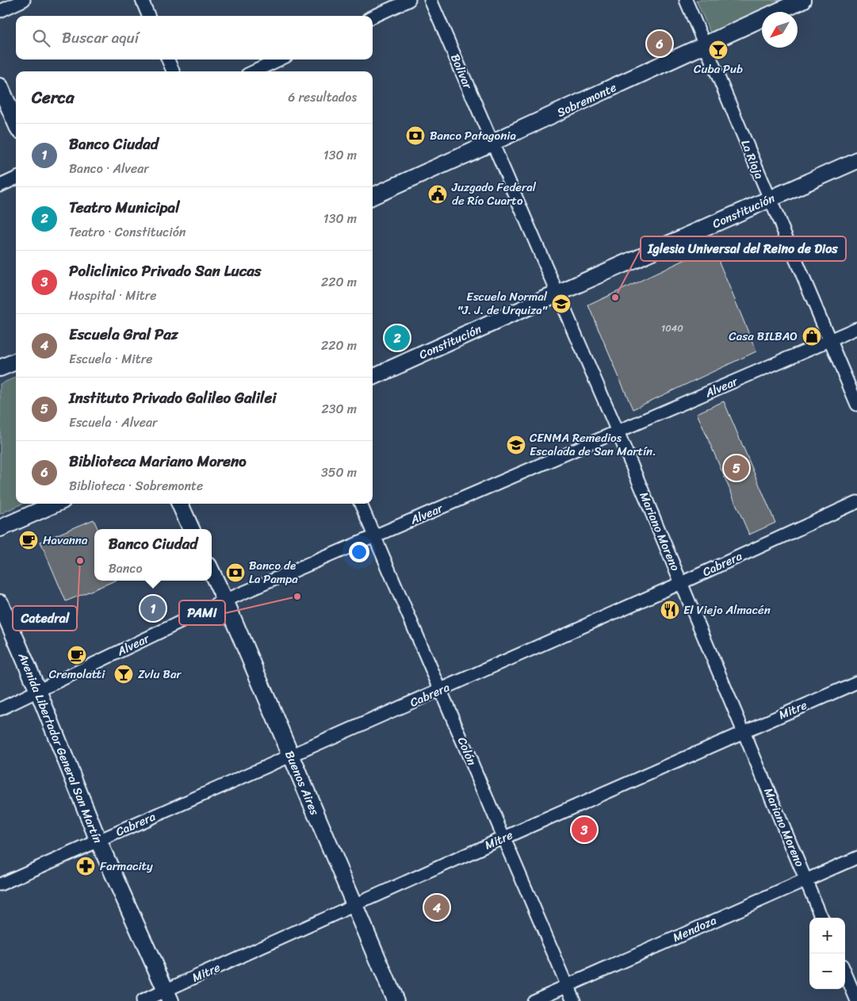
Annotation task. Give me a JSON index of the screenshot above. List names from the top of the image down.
{
  "streets": {
    "main road": [
      "Sobremonte",
      "Constitución",
      "Avenida Libertador General San Martín",
      "Buenos Aires"
    ],
    "street": [
      "Bolivar",
      "La Rioja",
      "Alvear",
      "Mariano Moreno",
      "Cabrera",
      "Mitre",
      "Colón",
      "Mendoza"
    ]
  },
  "crossings": [
    ["Bolivar", "Sobremonte"],
    ["Bolivar", "Mariano Moreno"],
    ["Sobremonte", "La Rioja"],
    ["Sobremonte", "Mariano Moreno"],
    ["La Rioja", "Constitución"],
    ["La Rioja", "Alvear"],
    ["Constitución", "Mariano Moreno"],
    ["Alvear", "Mariano Moreno"],
    ["Alvear", "Avenida Libertador General San Martín"],
    ["Alvear", "Colón"],
    ["Alvear", "Buenos Aires"],
    ["Mariano Moreno", "Cabrera"],
    ["Mariano Moreno", "Mitre"],
    ["Mariano Moreno", "Mendoza"],
    ["Cabrera", "Avenida Libertador General San Martín"],
    ["Cabrera", "Colón"],
    ["Cabrera", "Buenos Aires"],
    ["Mitre", "Avenida Libertador General San Martín"],
    ["Mitre", "Colón"],
    ["Mitre", "Buenos Aires"],
    ["Colón", "Mendoza"]
  ],
  "places": {
    "bar": ["Cuba Pub", "Zvlu Bar"],
    "bank": ["Banco Patagonia", "Banco de La Pampa"],
    "public building": ["Juzgado Federal de Río Cuarto"],
    "other": ["Iglesia Universal del Reino de Dios", "Catedral", "PAMI"],
    "school or university": ["Escuela Normal \"J. J. de Urquiza\"", "CENMA Remedios Escalada de San Martín."],
    "shop": ["Casa BILBAO"],
    "cafe": ["Havanna", "Cremolatti"],
    "restaurant": ["El Viejo Almacén"],
    "pharmacy": ["Farmacity"]
  },
  "house_numbers": ["1040"],
  "north": "bottom left",
  "page": {
    "search": "Buscar aquí",
    "pins": [
      "6",
      "2",
      "5",
      "1",
      "3",
      "4"
    ],
    "heading": ["Cerca", "6 resultados"],
    "list": [
      {
        "mark": "1",
        "name": "Banco Ciudad",
        "note": "Banco · Alvear",
        "value": "130 m"
      },
      {
        "mark": "2",
        "name": "Teatro Municipal",
        "note": "Teatro · Constitución",
        "value": "130 m"
      },
      {
        "mark": "3",
        "name": "Policlinico Privado San Lucas",
        "note": "Hospital · Mitre",
        "value": "220 m"
      },
      {
        "mark": "4",
        "name": "Escuela Gral Paz",
        "note": "Escuela · Mitre",
        "value": "220 m"
      },
      {
        "mark": "5",
        "name": "Instituto Privado Galileo Galilei",
        "note": "Escuela · Alvear",
        "value": "230 m"
      },
      {
        "mark": "6",
        "name": "Biblioteca Mariano Moreno",
        "note": "Biblioteca · Sobremonte",
        "value": "350 m"
      }
    ],
    "popup": ["Banco Ciudad", "Banco"],
    "map_buttons": ["+", "−"]
  }
}
